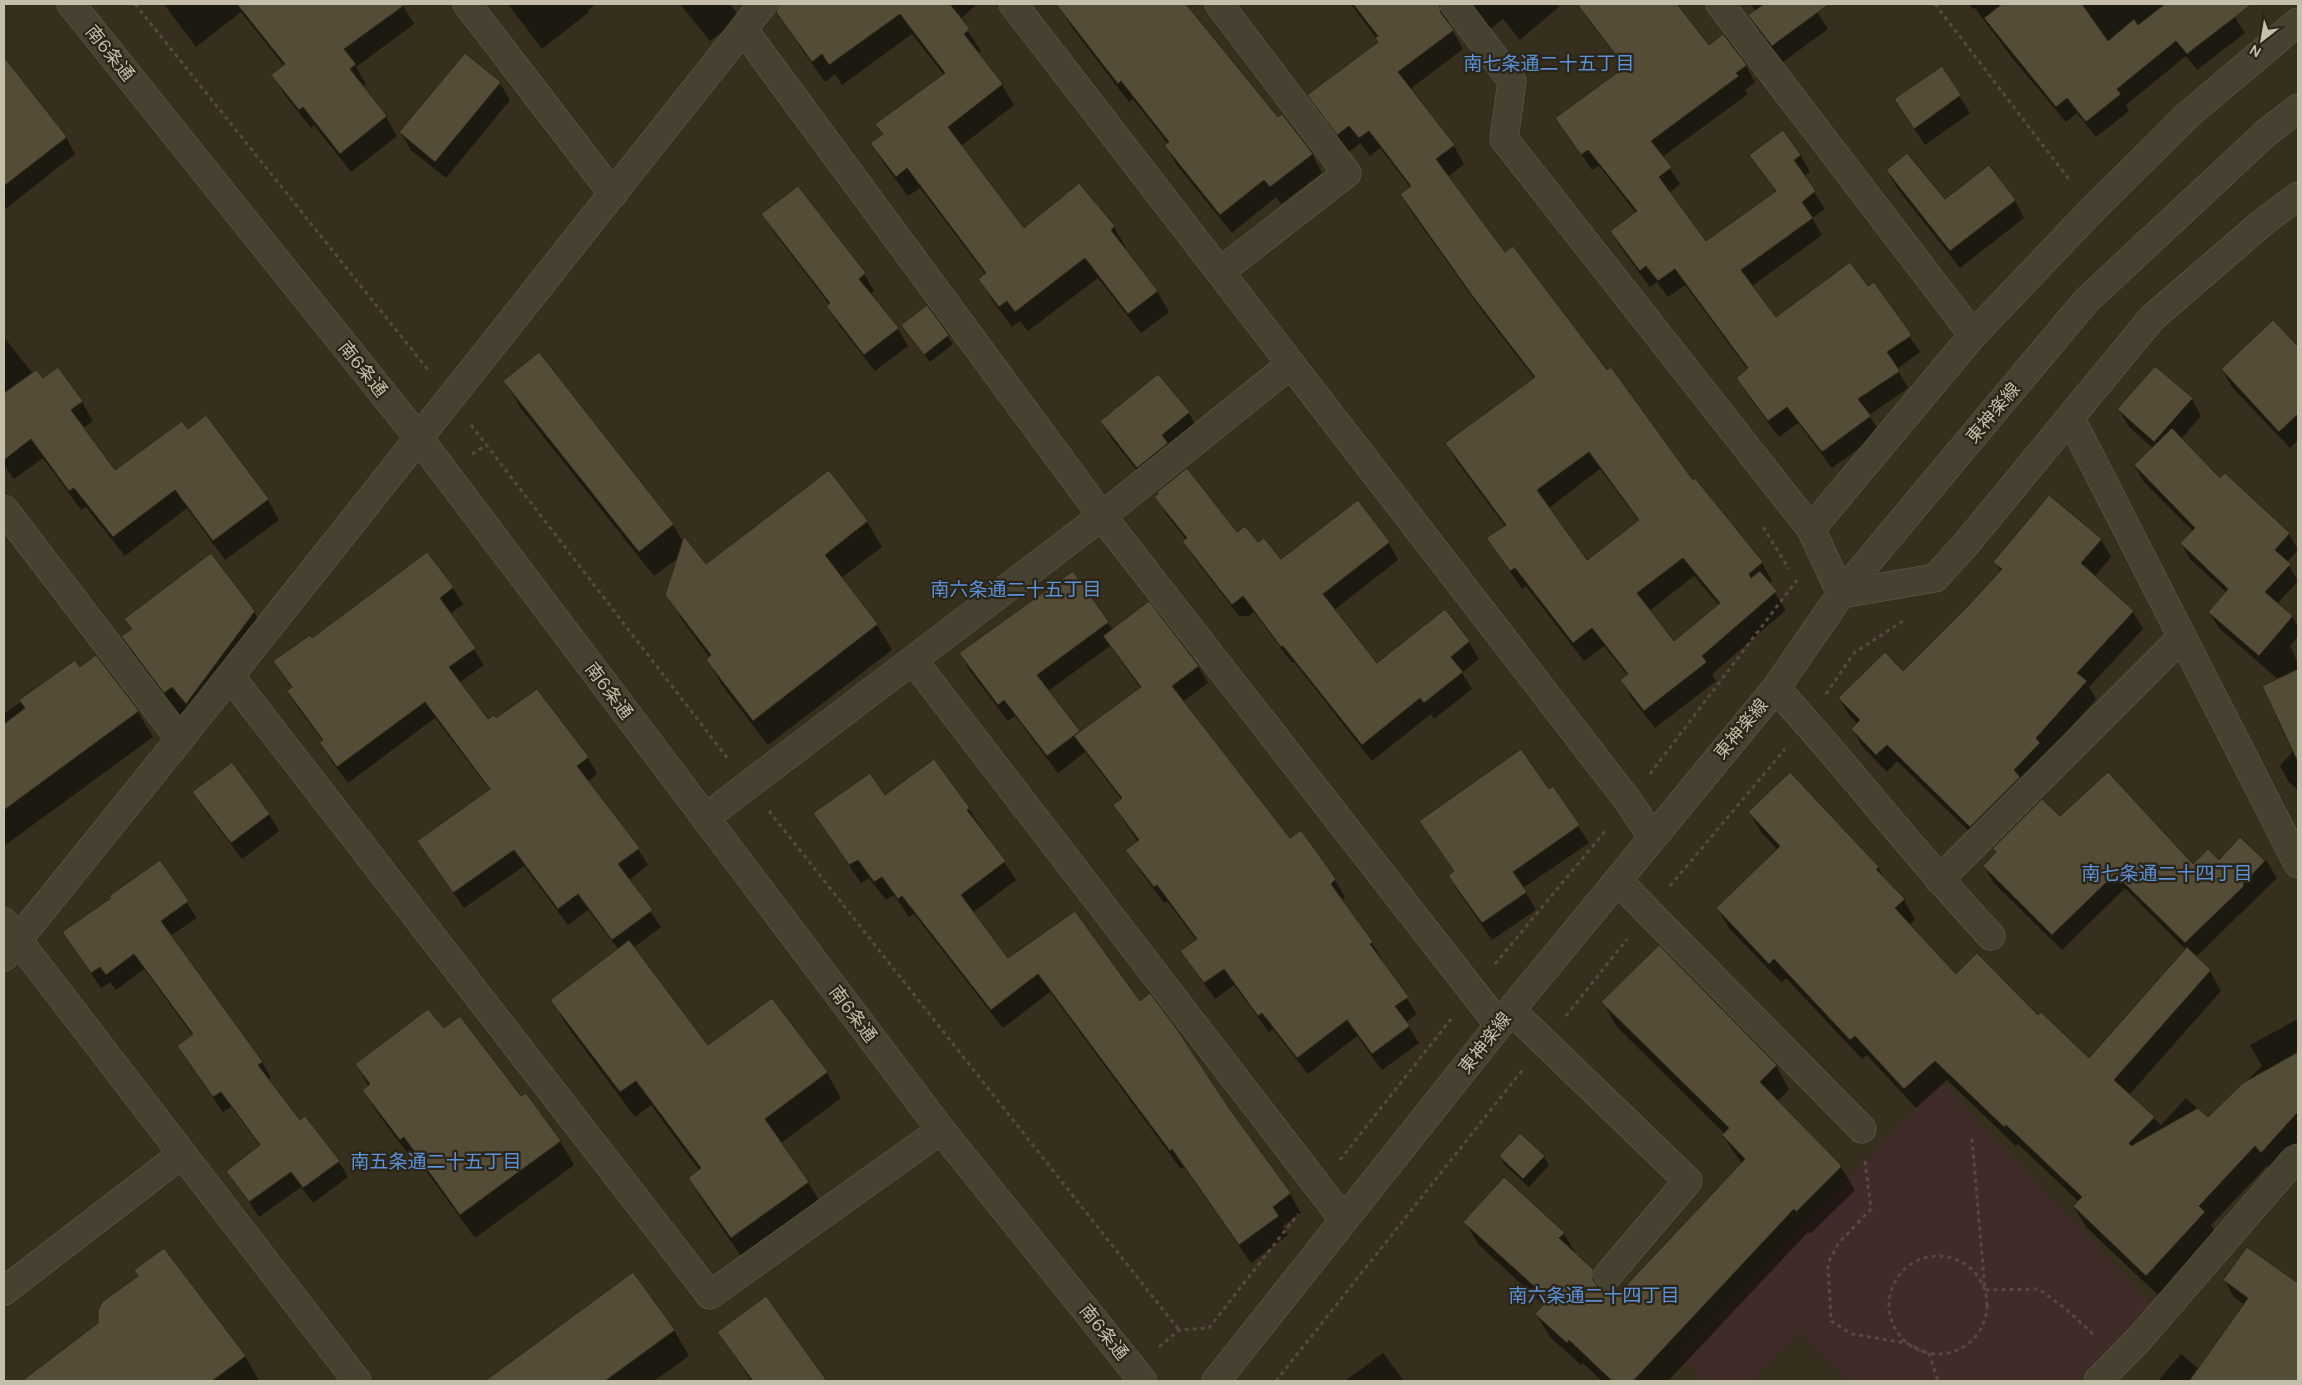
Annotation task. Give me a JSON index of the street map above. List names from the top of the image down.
{
  "streets": {
    "street": ["南6条通", "東神楽線"]
  },
  "districts": [
    "南七条通二十五丁目",
    "南六条通二十五丁目",
    "南七条通二十四丁目",
    "南五条通二十五丁目",
    "南六条通二十四丁目"
  ],
  "north": "bottom left"
}
